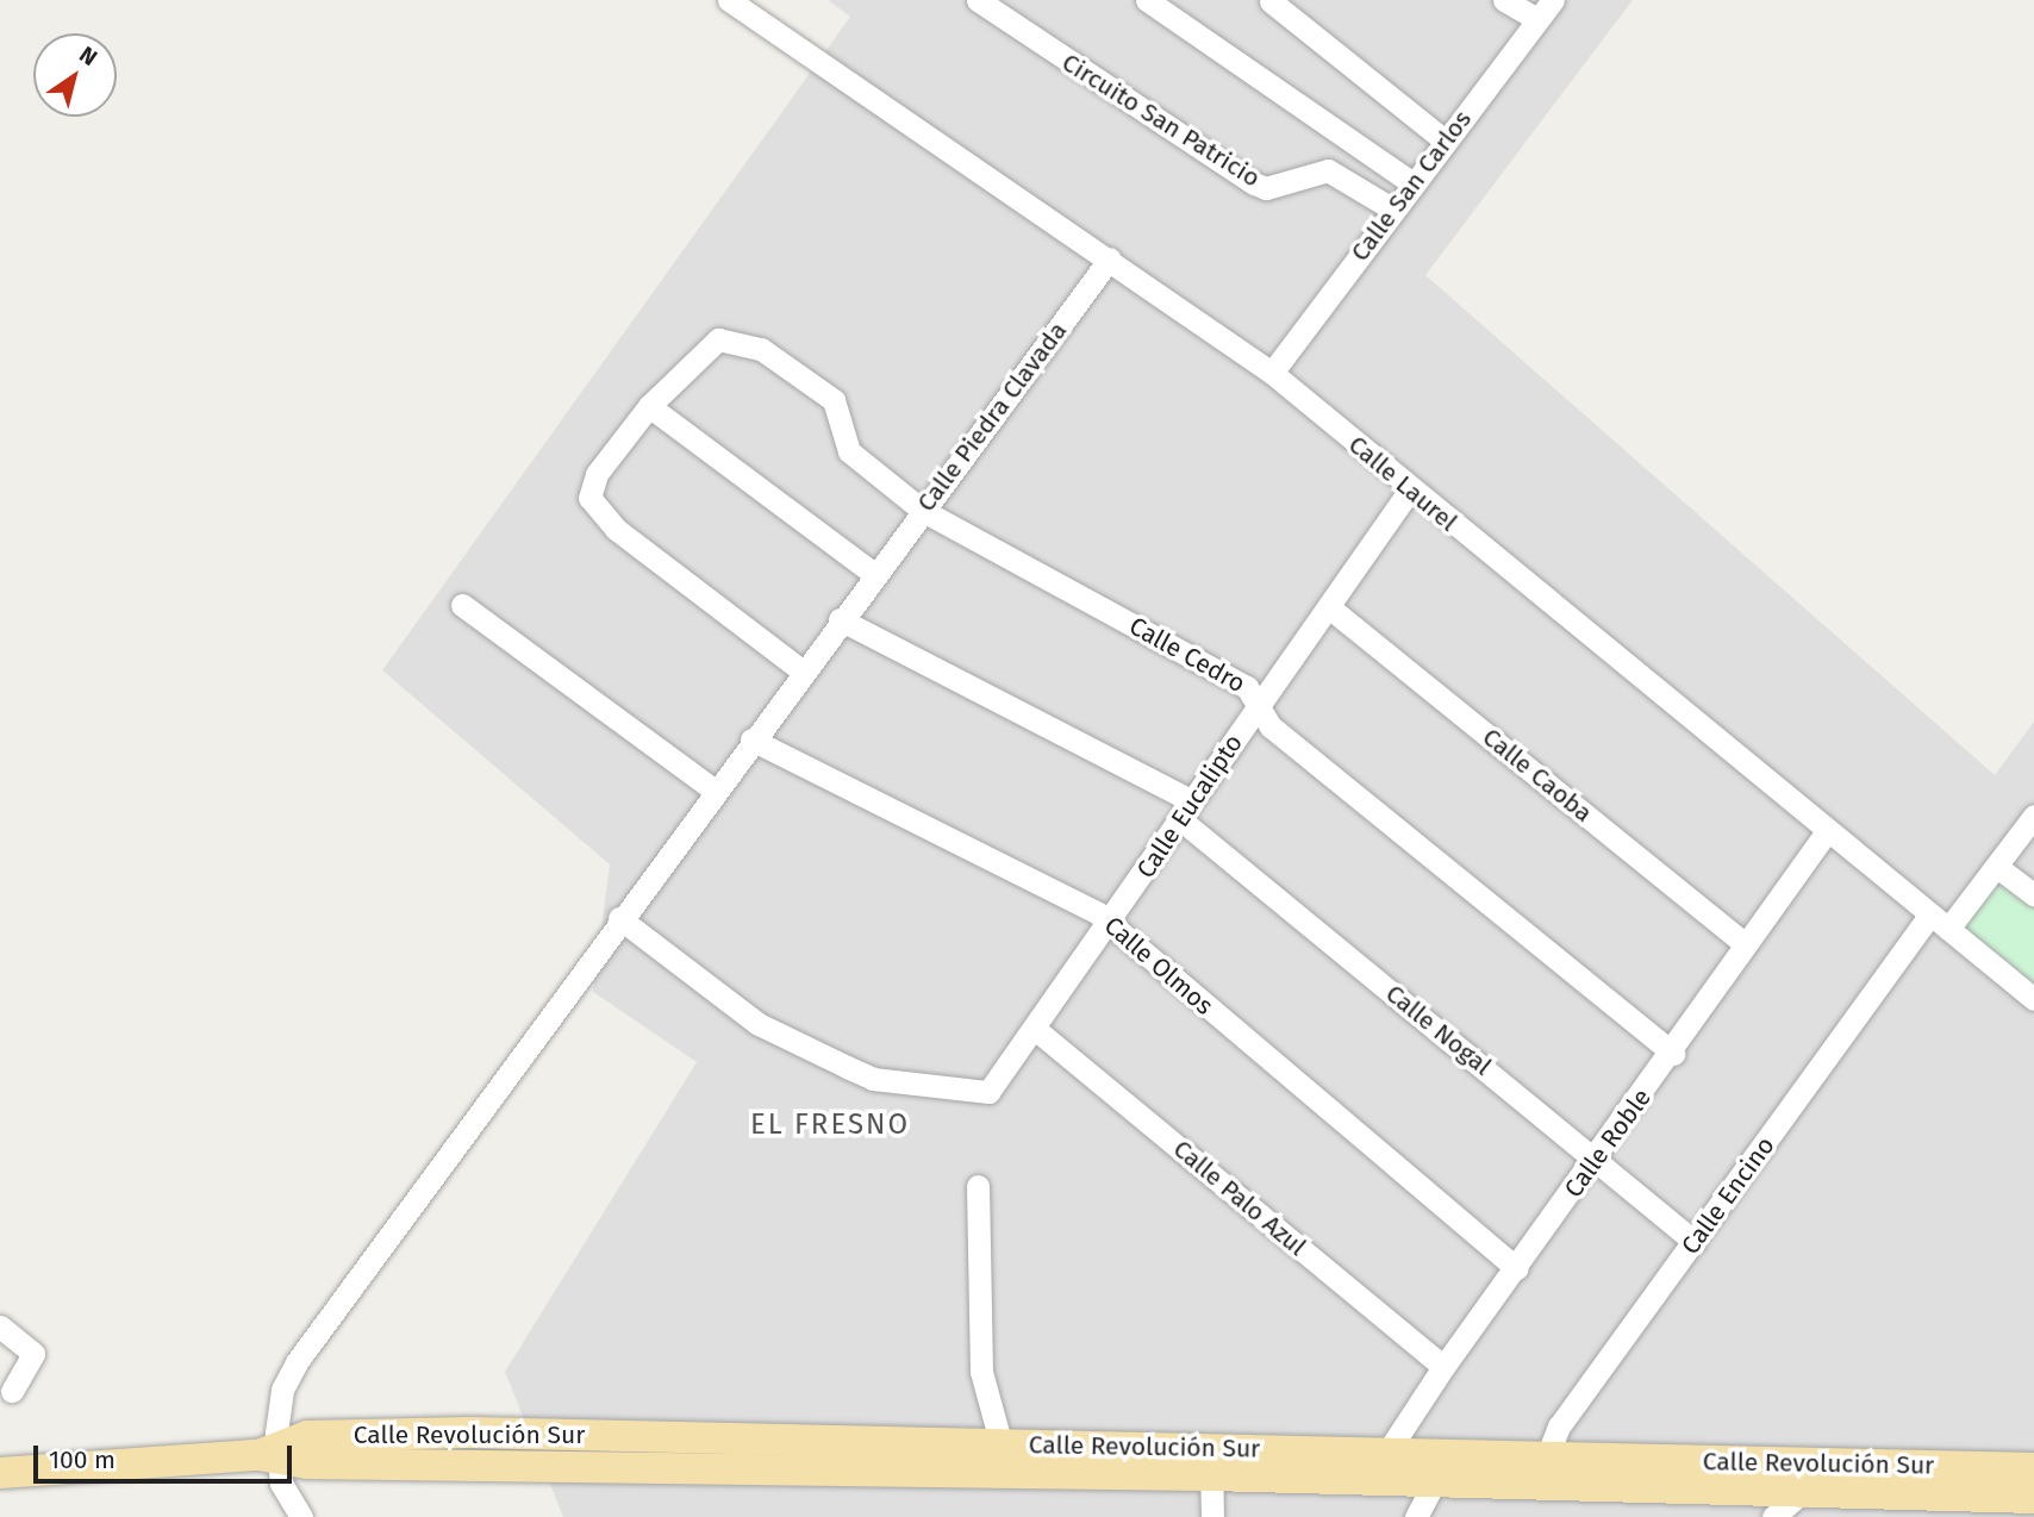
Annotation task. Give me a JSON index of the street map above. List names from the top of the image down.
{
  "streets": {
    "main road": ["Calle Revolución Sur"],
    "street": [
      "Circuito San Patricio",
      "Calle San Carlos",
      "Calle Piedra Clavada",
      "Calle Laurel",
      "Calle Cedro",
      "Calle Caoba",
      "Calle Eucalipto",
      "Calle Olmos",
      "Calle Nogal",
      "Calle Roble",
      "Calle Encino",
      "Calle Palo Azul"
    ]
  },
  "crossings": [
    ["Calle San Carlos", "Calle Laurel"],
    ["Calle Piedra Clavada", "Calle Laurel"],
    ["Calle Piedra Clavada", "Calle Cedro"],
    ["Calle Piedra Clavada", "Calle Eucalipto"],
    ["Calle Piedra Clavada", "Calle Olmos"],
    ["Calle Piedra Clavada", "Calle Nogal"],
    ["Calle Piedra Clavada", "Calle Revolución Sur"],
    ["Calle Laurel", "Calle Eucalipto"],
    ["Calle Laurel", "Calle Roble"],
    ["Calle Laurel", "Calle Encino"],
    ["Calle Cedro", "Calle Eucalipto"],
    ["Calle Cedro", "Calle Roble"],
    ["Calle Caoba", "Calle Eucalipto"],
    ["Calle Caoba", "Calle Roble"],
    ["Calle Eucalipto", "Calle Olmos"],
    ["Calle Eucalipto", "Calle Nogal"],
    ["Calle Eucalipto", "Calle Palo Azul"],
    ["Calle Olmos", "Calle Roble"],
    ["Calle Nogal", "Calle Roble"],
    ["Calle Nogal", "Calle Encino"],
    ["Calle Roble", "Calle Palo Azul"],
    ["Calle Roble", "Calle Revolución Sur"],
    ["Calle Encino", "Calle Revolución Sur"]
  ],
  "districts": ["EL FRESNO"],
  "scale_bar": "100 m",
  "north": "top right"
}
